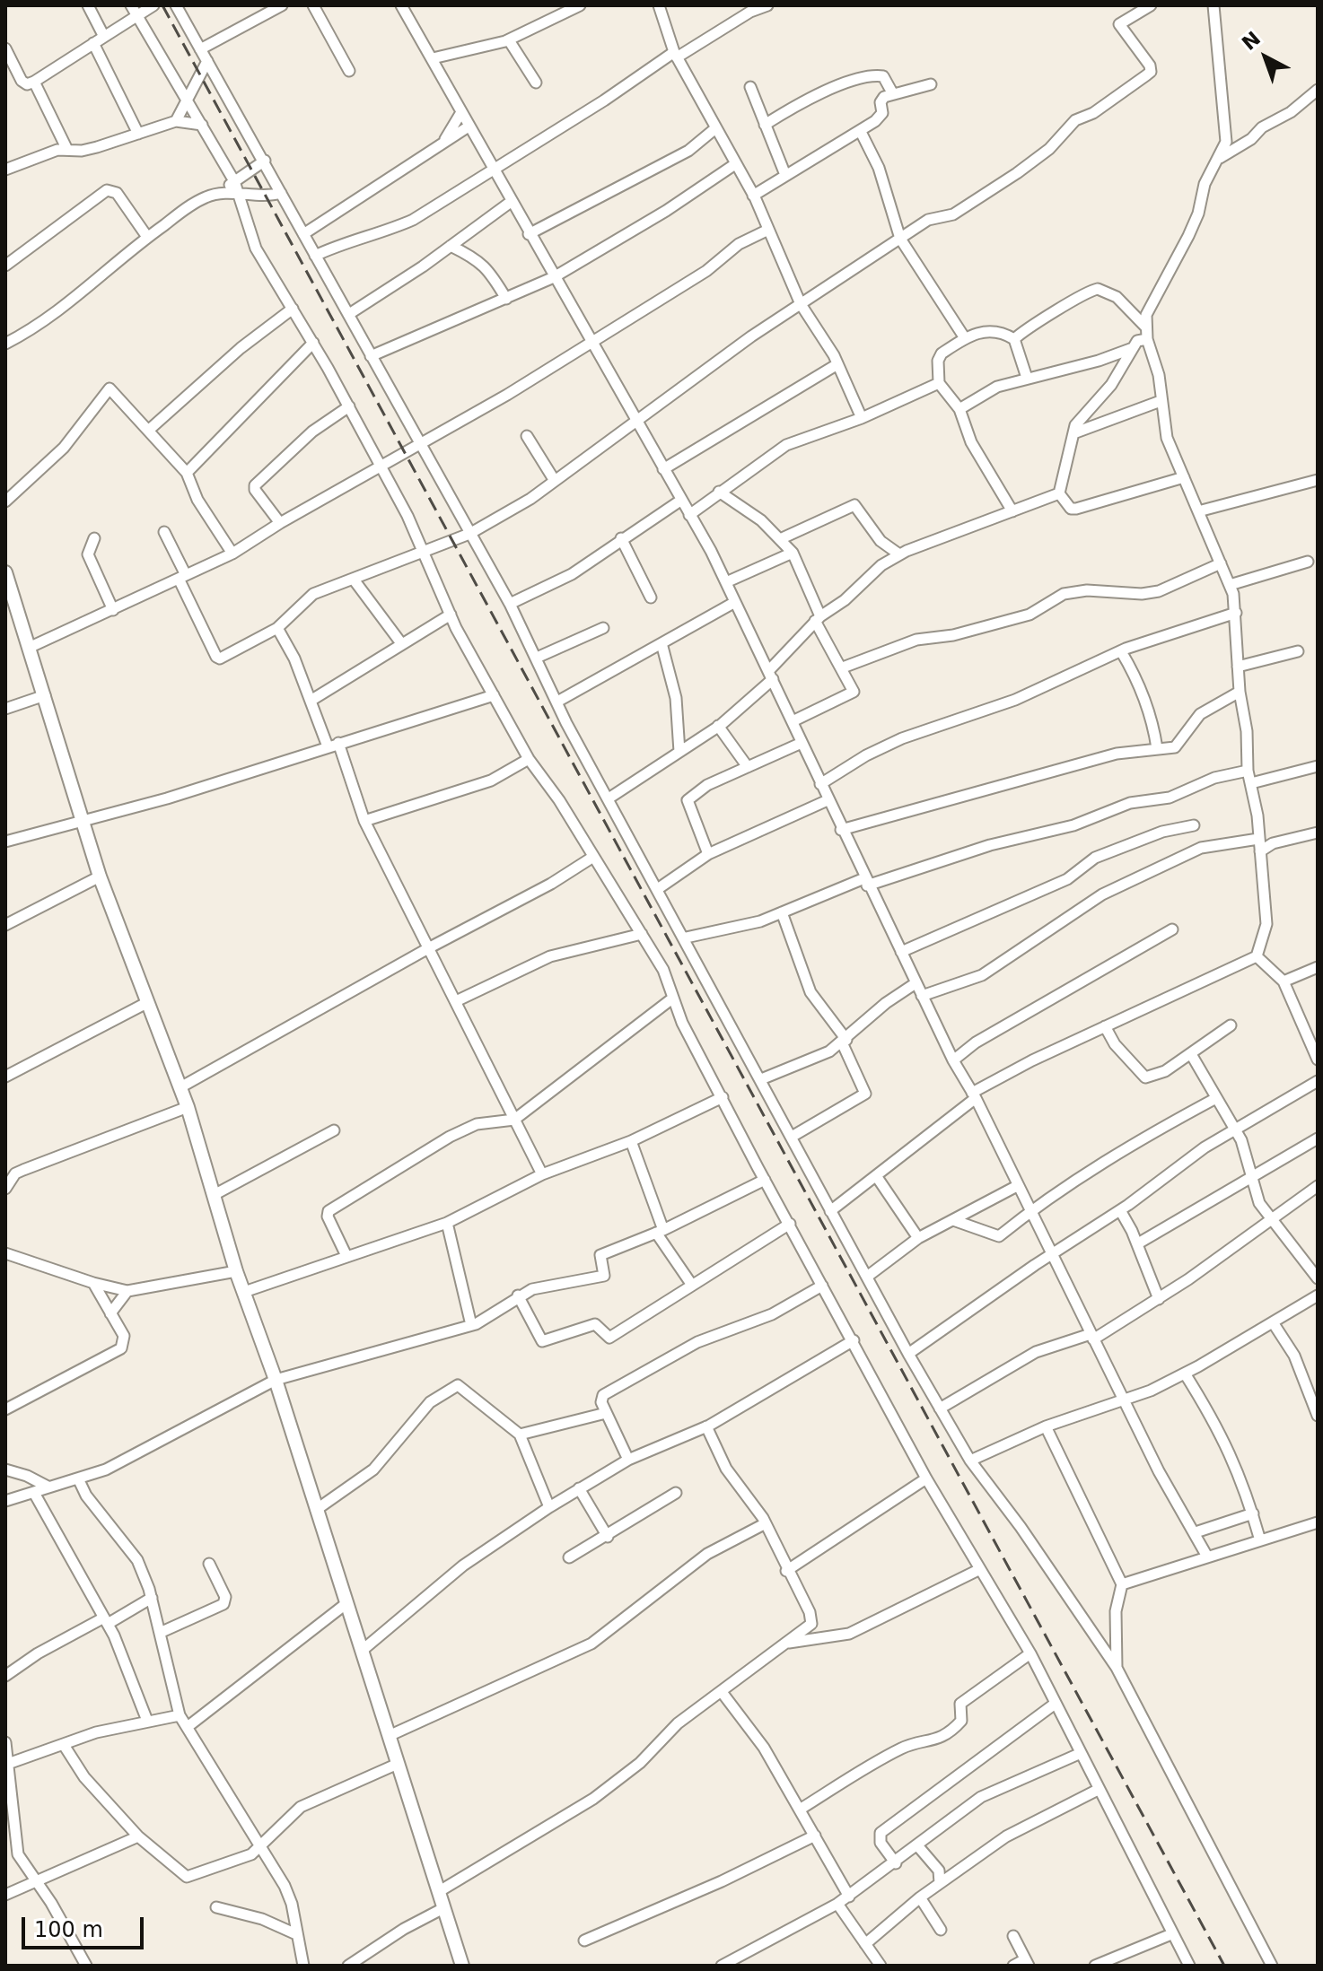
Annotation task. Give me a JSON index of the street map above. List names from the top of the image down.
{
  "scale_bar": "100 m",
  "north": "top left"
}
